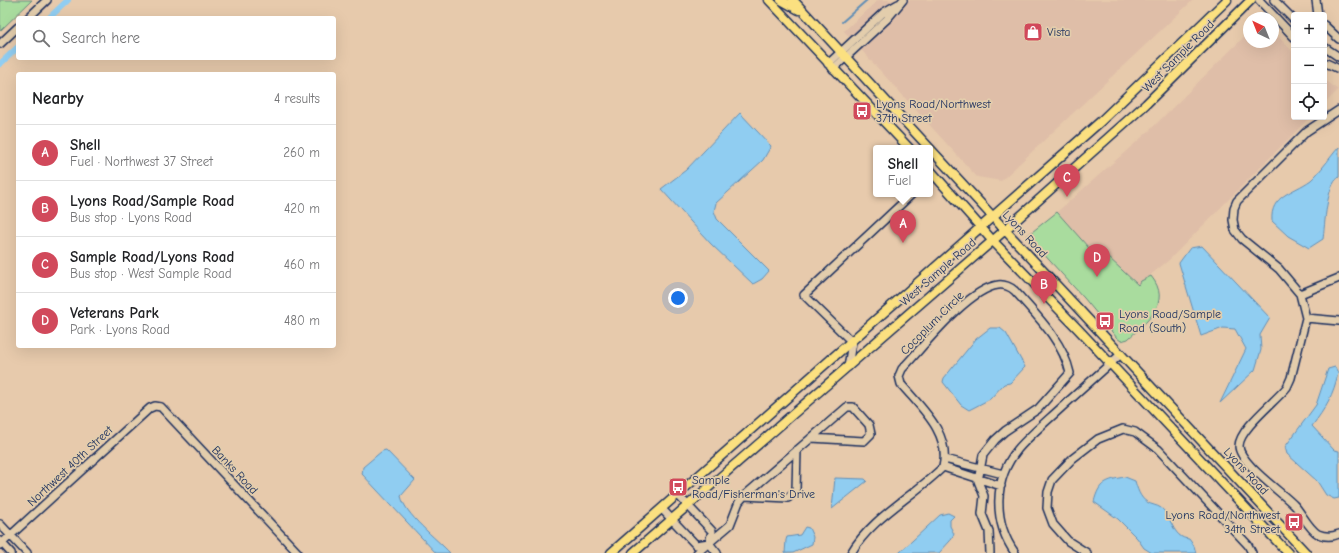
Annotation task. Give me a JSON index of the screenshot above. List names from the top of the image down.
{
  "streets": {
    "main road": ["West Sample Road", "Lyons Road"],
    "street": ["Cocoplum Circle", "Northwest 40th Street", "Banks Road"]
  },
  "crossings": [
    ["West Sample Road", "Lyons Road"],
    ["Northwest 40th Street", "Banks Road"]
  ],
  "places": {
    "shop": ["Vista"],
    "bus stop": [
      "Lyons Road/Northwest 37th Street",
      "Lyons Road/Sample Road (South)",
      "Sample Road/Fisherman's Drive",
      "Lyons Road/Northwest 34th Street"
    ]
  },
  "north": "top left",
  "page": {
    "map_buttons": ["+", "−"],
    "search": "Search here",
    "heading": ["Nearby", "4 results"],
    "list": [
      {
        "mark": "A",
        "name": "Shell",
        "note": "Fuel · Northwest 37 Street",
        "value": "260 m"
      },
      {
        "mark": "B",
        "name": "Lyons Road/Sample Road",
        "note": "Bus stop · Lyons Road",
        "value": "420 m"
      },
      {
        "mark": "C",
        "name": "Sample Road/Lyons Road",
        "note": "Bus stop · West Sample Road",
        "value": "460 m"
      },
      {
        "mark": "D",
        "name": "Veterans Park",
        "note": "Park · Lyons Road",
        "value": "480 m"
      }
    ],
    "popup": ["Shell", "Fuel"],
    "pins": [
      "C",
      "A",
      "D",
      "B"
    ]
  }
}
